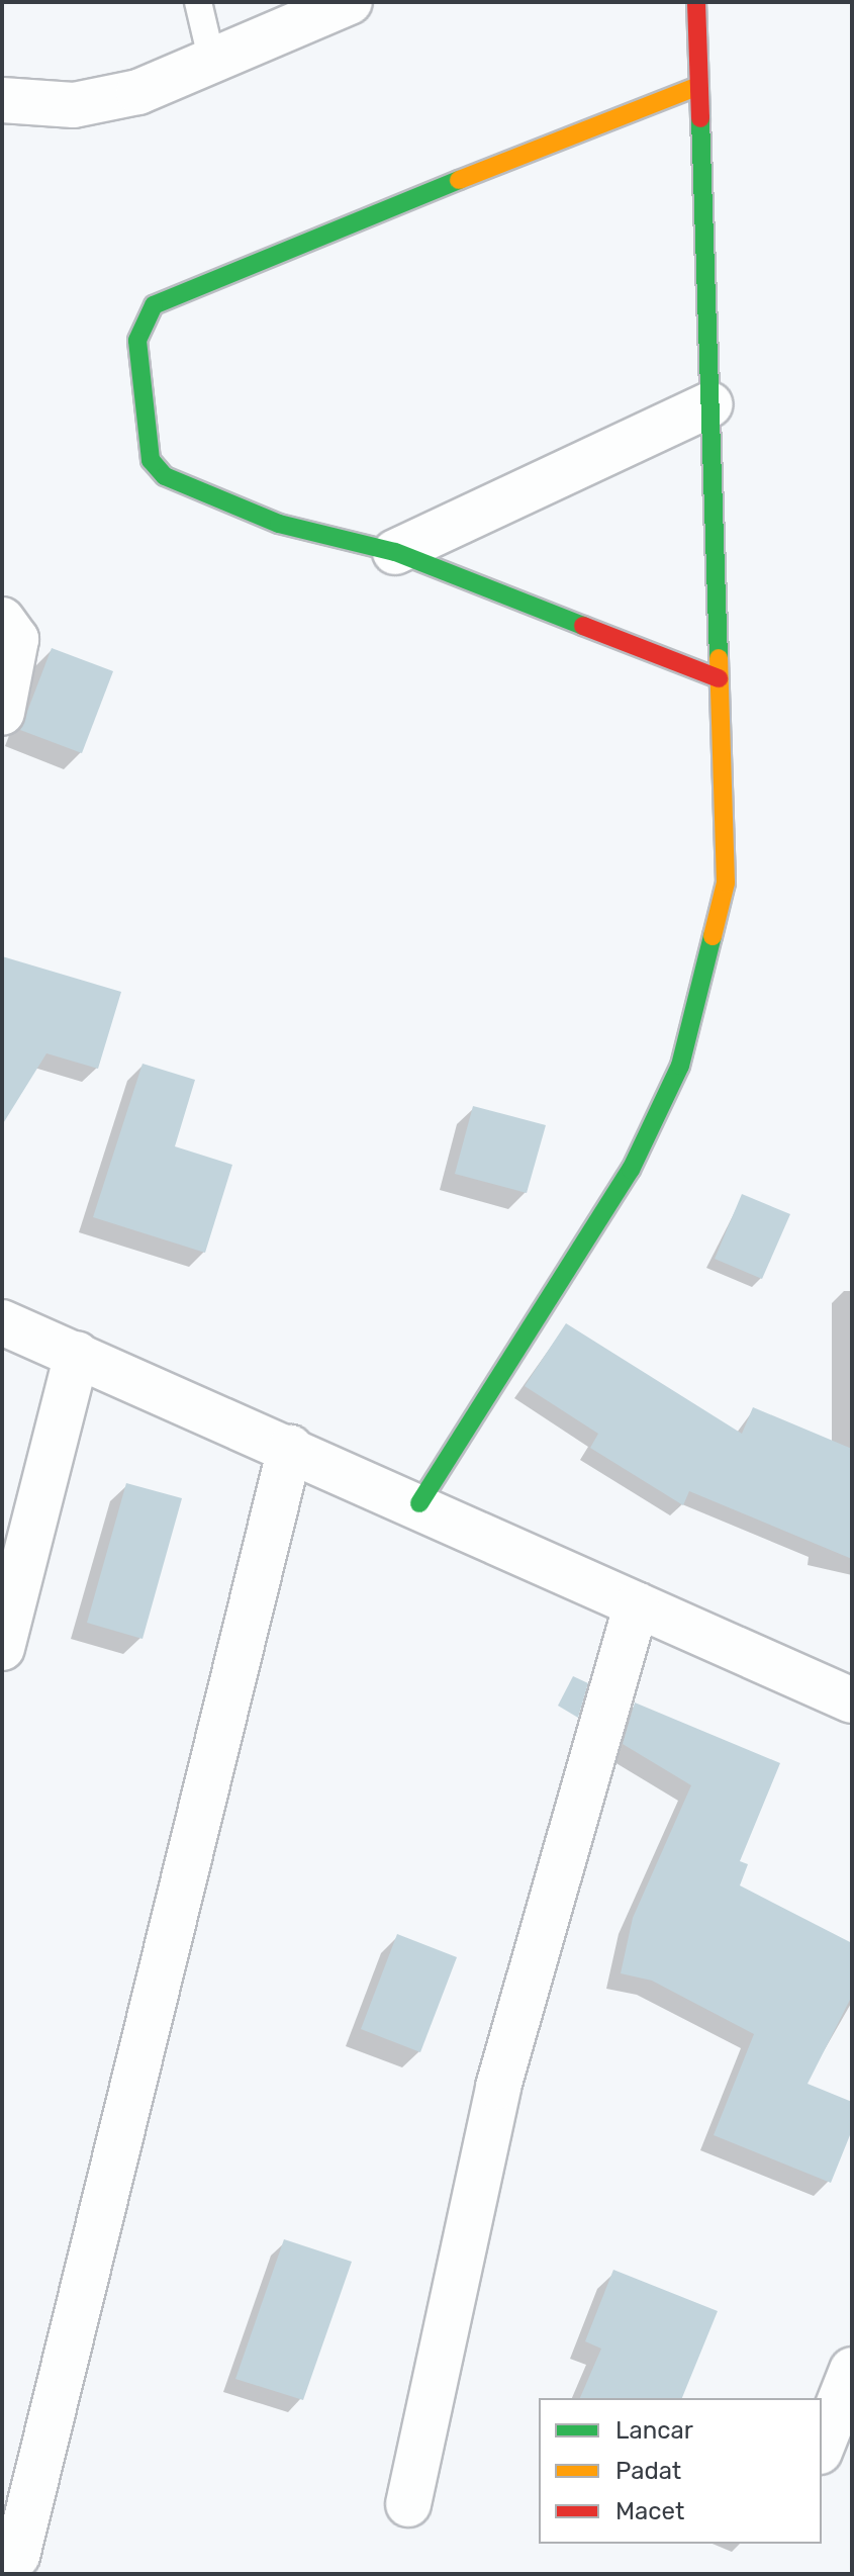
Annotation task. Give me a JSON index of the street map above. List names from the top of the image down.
{
  "legend": ["Lancar", "Padat", "Macet"]
}
